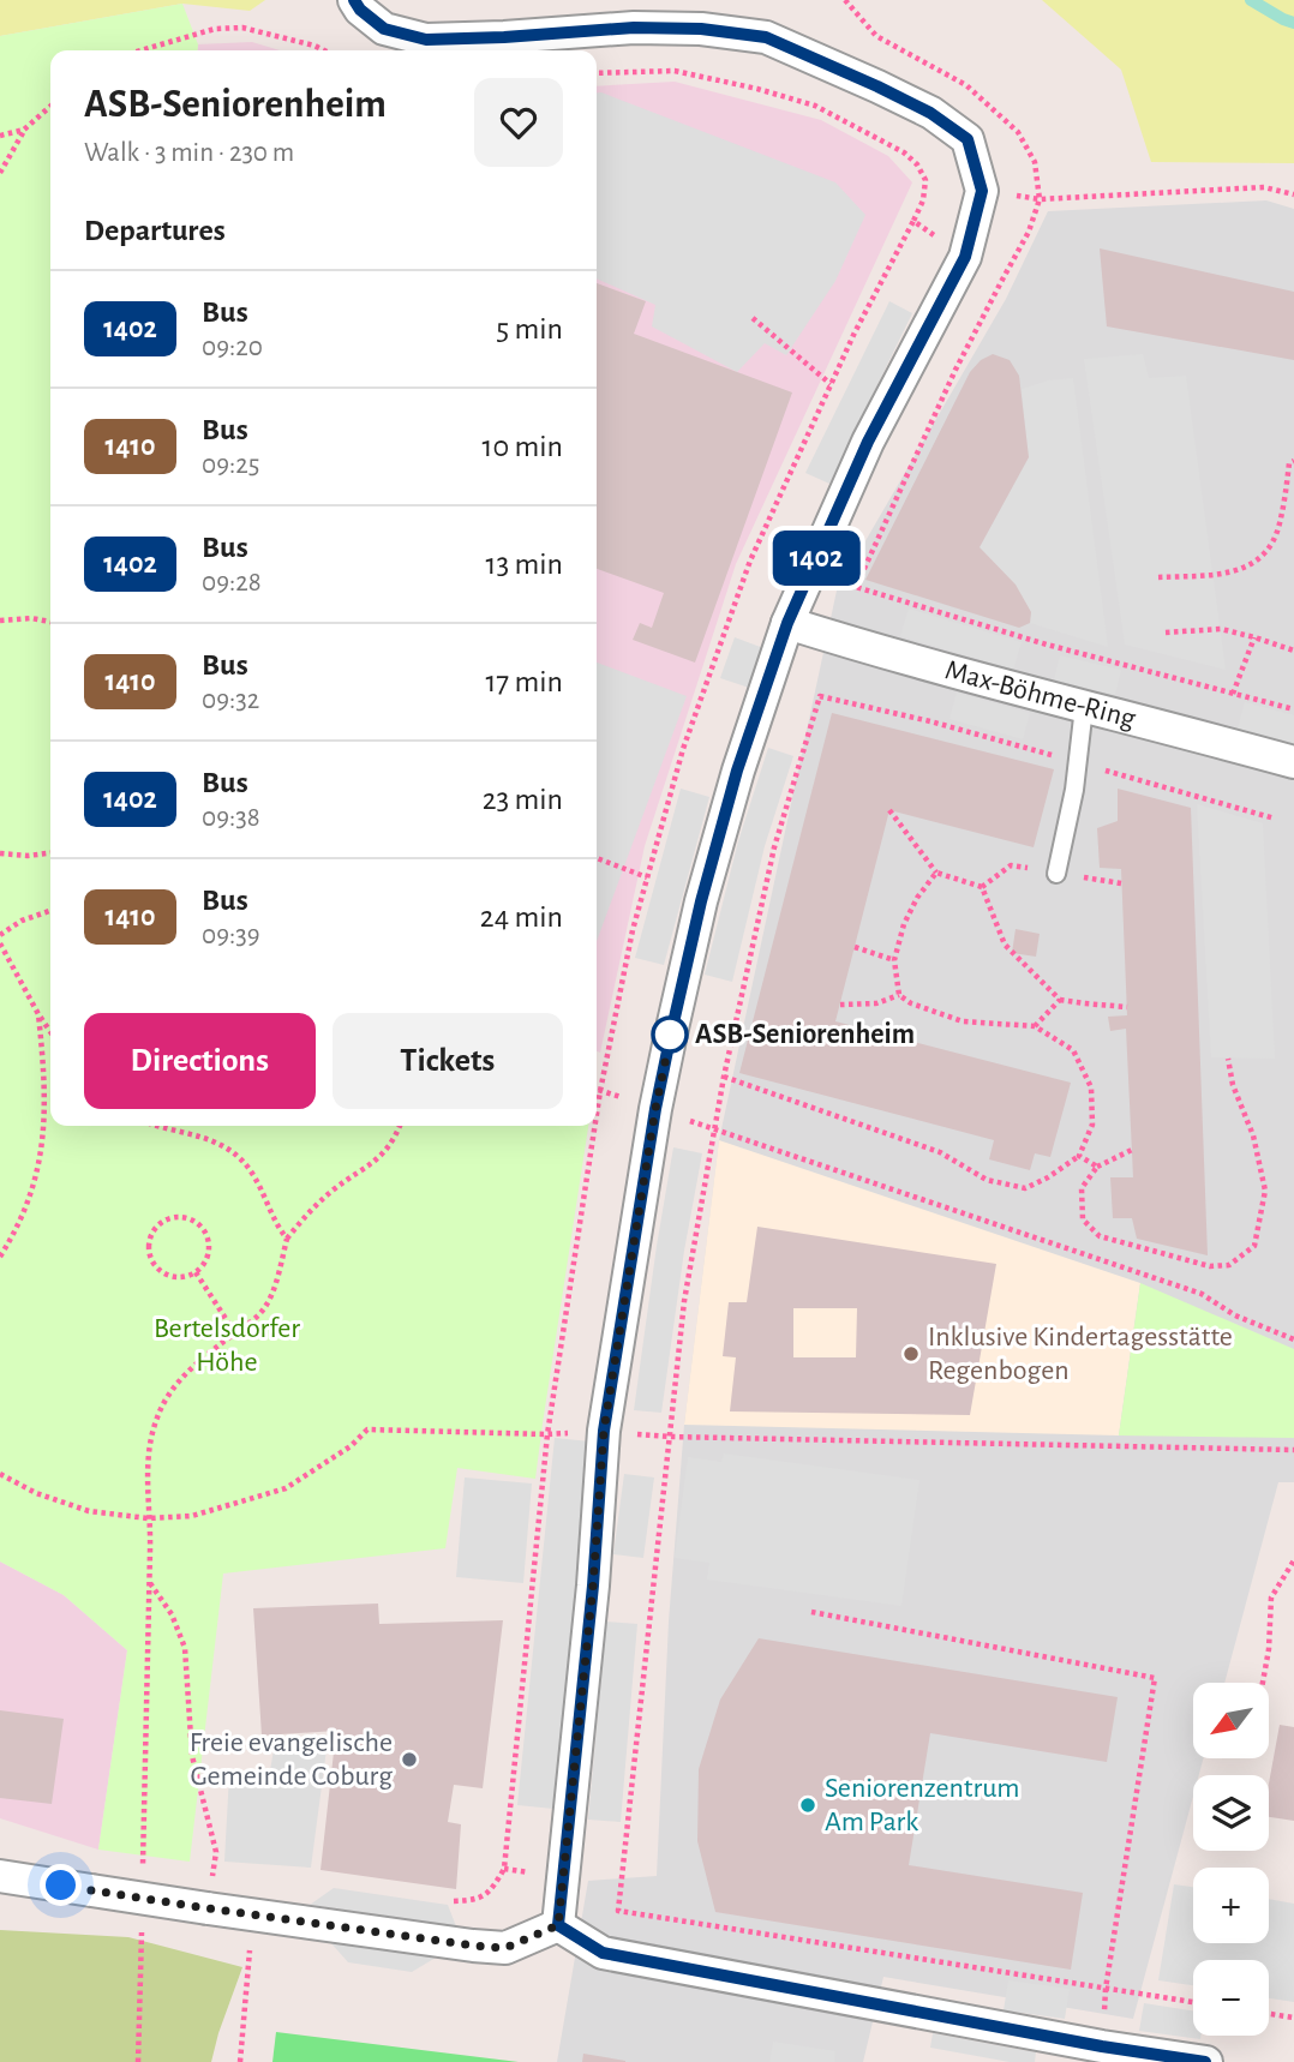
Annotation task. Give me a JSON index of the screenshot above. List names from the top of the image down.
{
  "streets": {
    "street": ["Max-Böhme-Ring"]
  },
  "parks": ["Bertelsdorfer Höhe"],
  "places": [
    "ASB-Seniorenheim",
    "Inklusive Kindertagesstätte Regenbogen",
    "Freie evangelische Gemeinde Coburg",
    "Seniorenzentrum Am Park"
  ],
  "lines": ["bus line 1402"],
  "north": "bottom left",
  "page": {
    "on_map": "1402",
    "heading": [
      ["ASB-Seniorenheim", "Walk · 3 min · 230 m"],
      "Departures"
    ],
    "list": [
      {
        "mark": "1402",
        "name": "Bus",
        "note": "09:20",
        "value": "5 min"
      },
      {
        "mark": "1410",
        "name": "Bus",
        "note": "09:25",
        "value": "10 min"
      },
      {
        "mark": "1402",
        "name": "Bus",
        "note": "09:28",
        "value": "13 min"
      },
      {
        "mark": "1410",
        "name": "Bus",
        "note": "09:32",
        "value": "17 min"
      },
      {
        "mark": "1402",
        "name": "Bus",
        "note": "09:38",
        "value": "23 min"
      },
      {
        "mark": "1410",
        "name": "Bus",
        "note": "09:39",
        "value": "24 min"
      }
    ],
    "buttons": ["Directions", "Tickets"],
    "map_buttons": ["+", "−"]
  }
}
